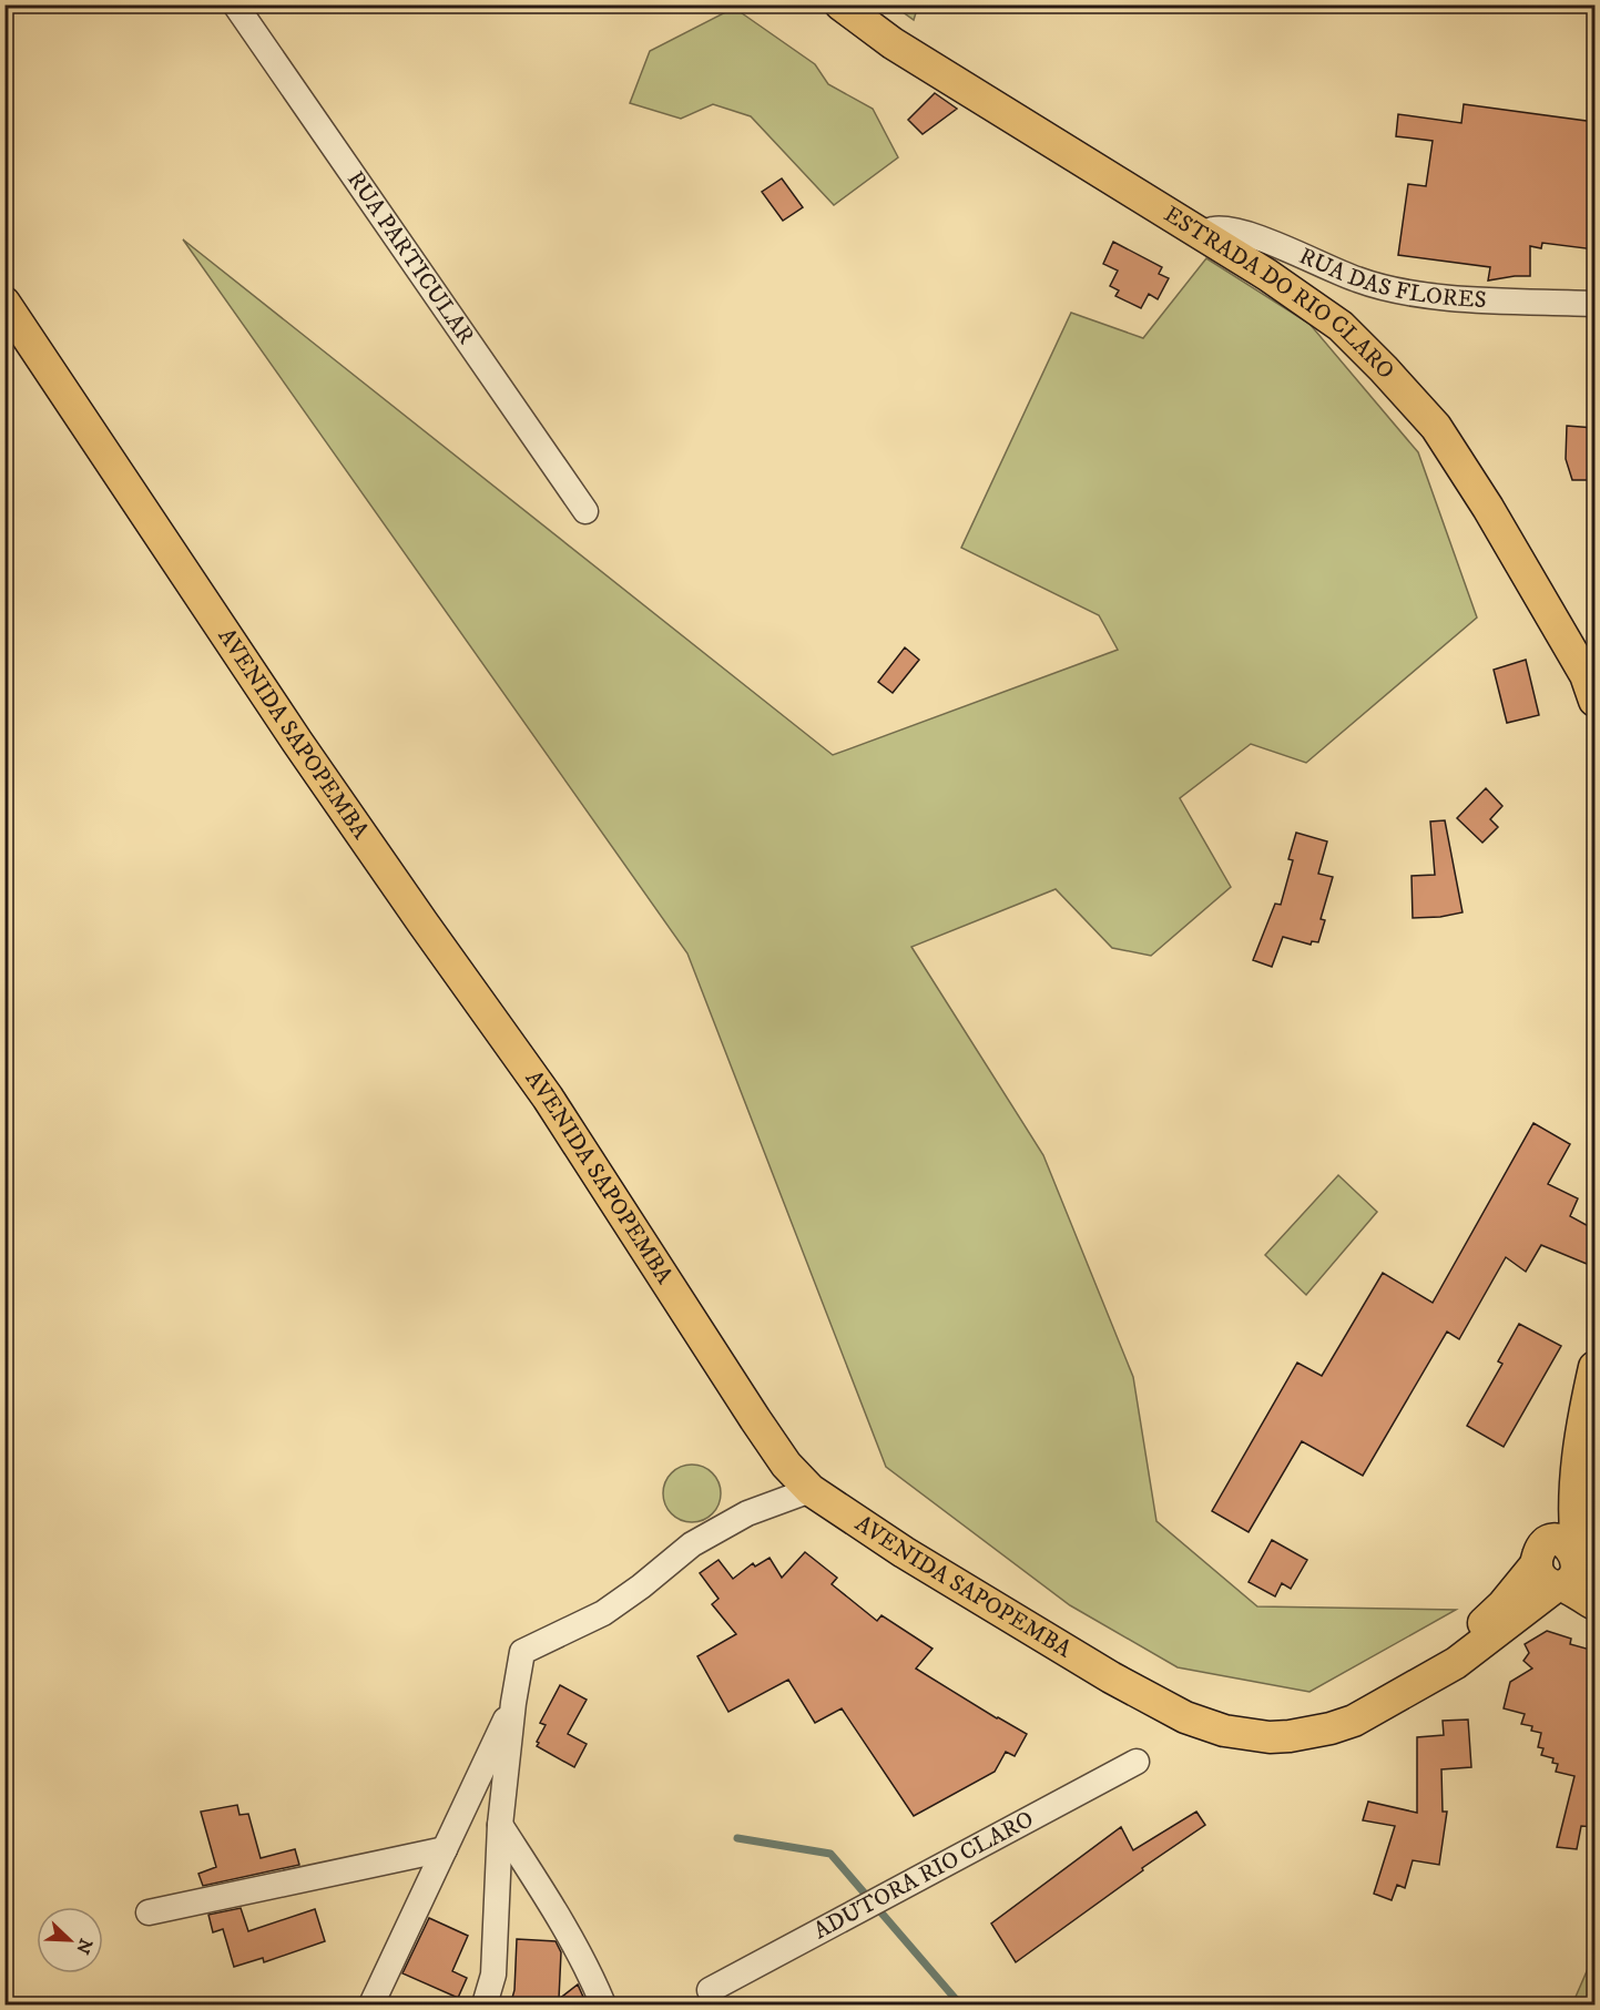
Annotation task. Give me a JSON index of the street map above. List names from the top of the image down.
{
  "streets": {
    "main road": ["ESTRADA DO RIO CLARO", "AVENIDA SAPOPEMBA"],
    "street": ["RUA PARTICULAR", "RUA DAS FLORES", "ADUTORA RIO CLARO"]
  },
  "crossings": [
    ["RUA DAS FLORES", "ESTRADA DO RIO CLARO"]
  ],
  "north": "bottom right"
}
